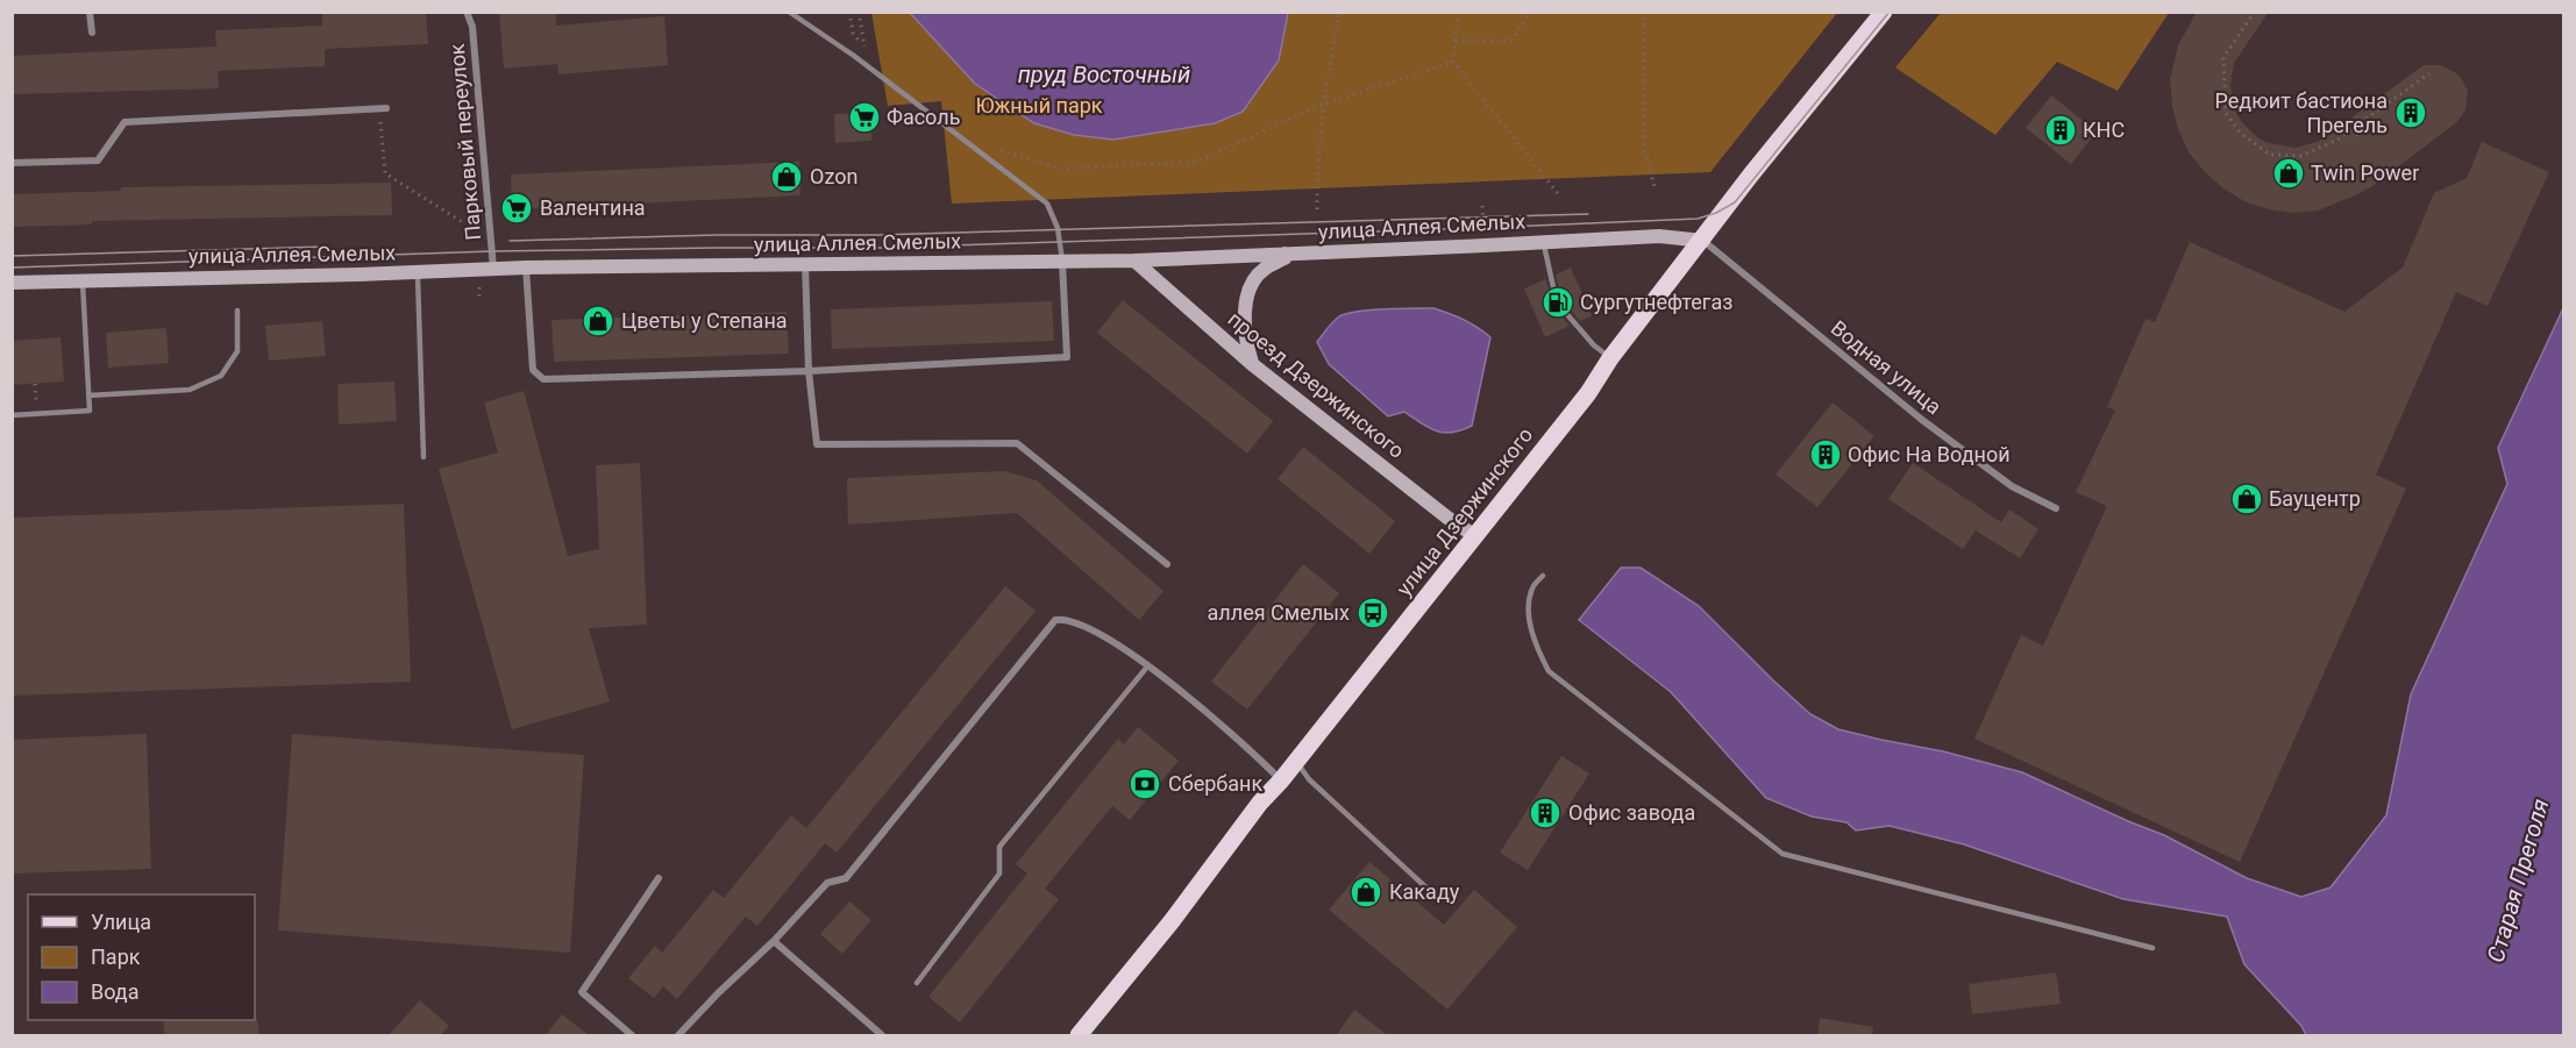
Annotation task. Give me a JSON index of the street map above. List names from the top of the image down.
{
  "streets": {
    "main road": ["улица Аллея Смелых", "проезд Дзержинского", "улица Дзержинского"],
    "street": ["Парковый переулок", "Водная улица"]
  },
  "crossings": [
    ["Парковый переулок", "улица Аллея Смелых"],
    ["улица Аллея Смелых", "Водная улица"],
    ["улица Аллея Смелых", "проезд Дзержинского"],
    ["улица Аллея Смелых", "улица Дзержинского"],
    ["Водная улица", "улица Дзержинского"],
    ["проезд Дзержинского", "улица Дзержинского"]
  ],
  "water": ["пруд Восточный", "Старая Преголя"],
  "parks": ["Южный парк"],
  "places": {
    "building": [
      "Редюит бастиона Прегель",
      "КНС",
      "Офис На Водной",
      "Офис завода"
    ],
    "supermarket": ["Фасоль", "Валентина"],
    "shop": [
      "Twin Power",
      "Ozon",
      "Цветы у Степана",
      "Бауцентр",
      "Какаду"
    ],
    "fuel station": ["Сургутнефтегаз"],
    "bus stop": ["аллея Смелых"],
    "bank": ["Сбербанк"]
  },
  "legend": ["Улица", "Парк", "Вода"]
}
